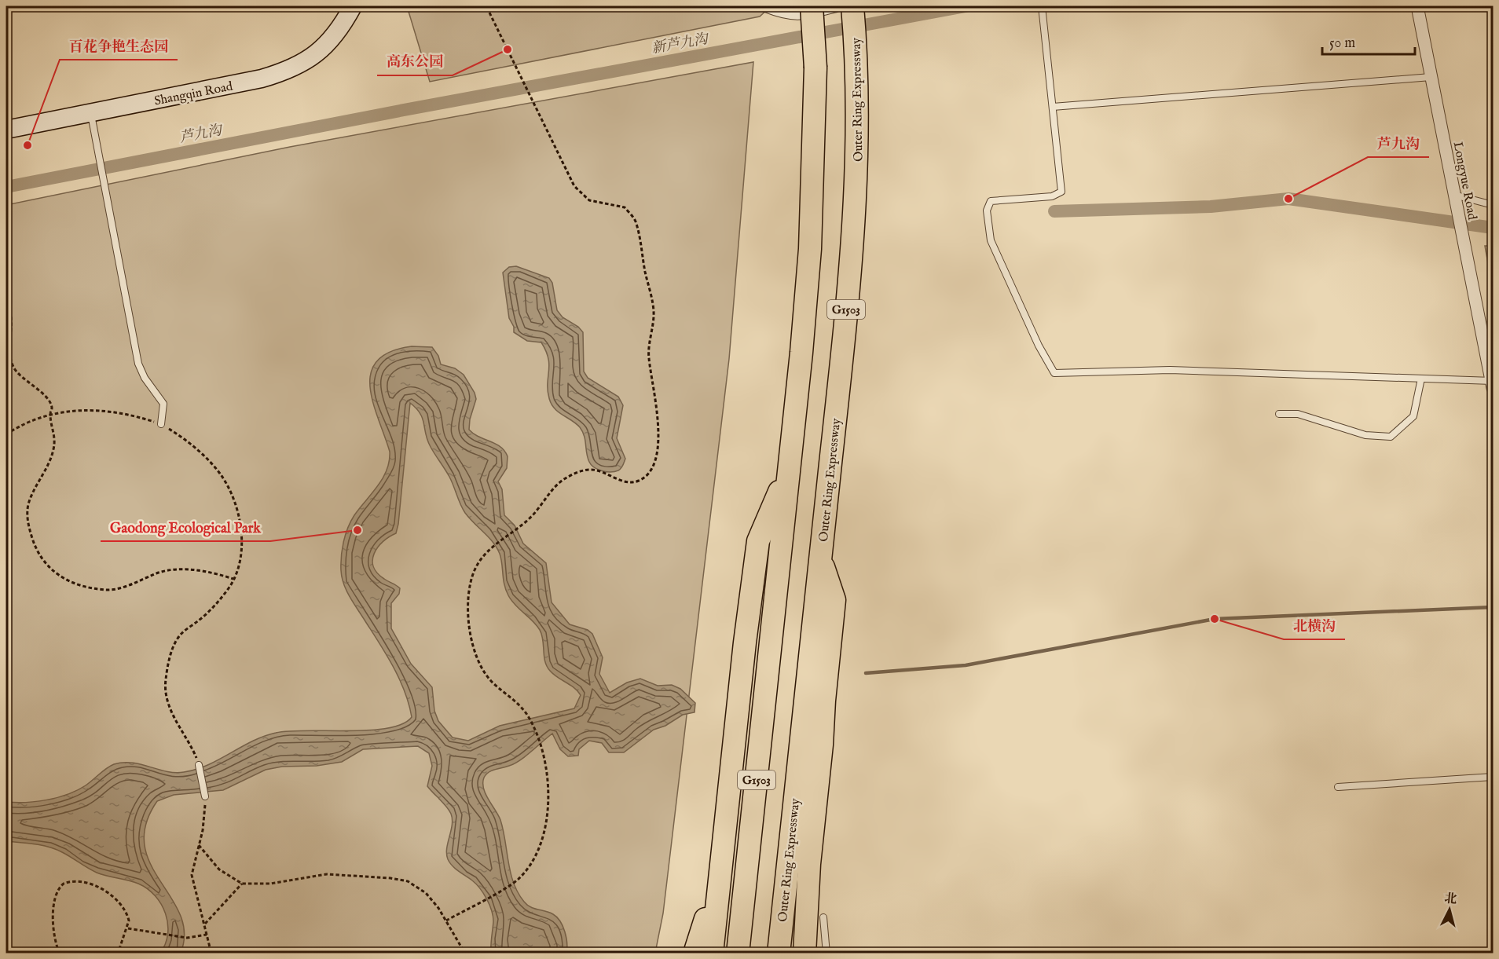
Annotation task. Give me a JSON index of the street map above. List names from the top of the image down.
{
  "streets": {
    "highway": ["Outer Ring Expressway", "G1503"],
    "street": ["Shangqin Road", "Longyue Road"]
  },
  "water": ["新芦九沟", "芦九沟"],
  "places": [
    "高东公园",
    "百花争艳生态园",
    "芦九沟",
    "Gaodong Ecological Park",
    "北横沟"
  ],
  "scale_bar": "50 m",
  "north": "top"
}
